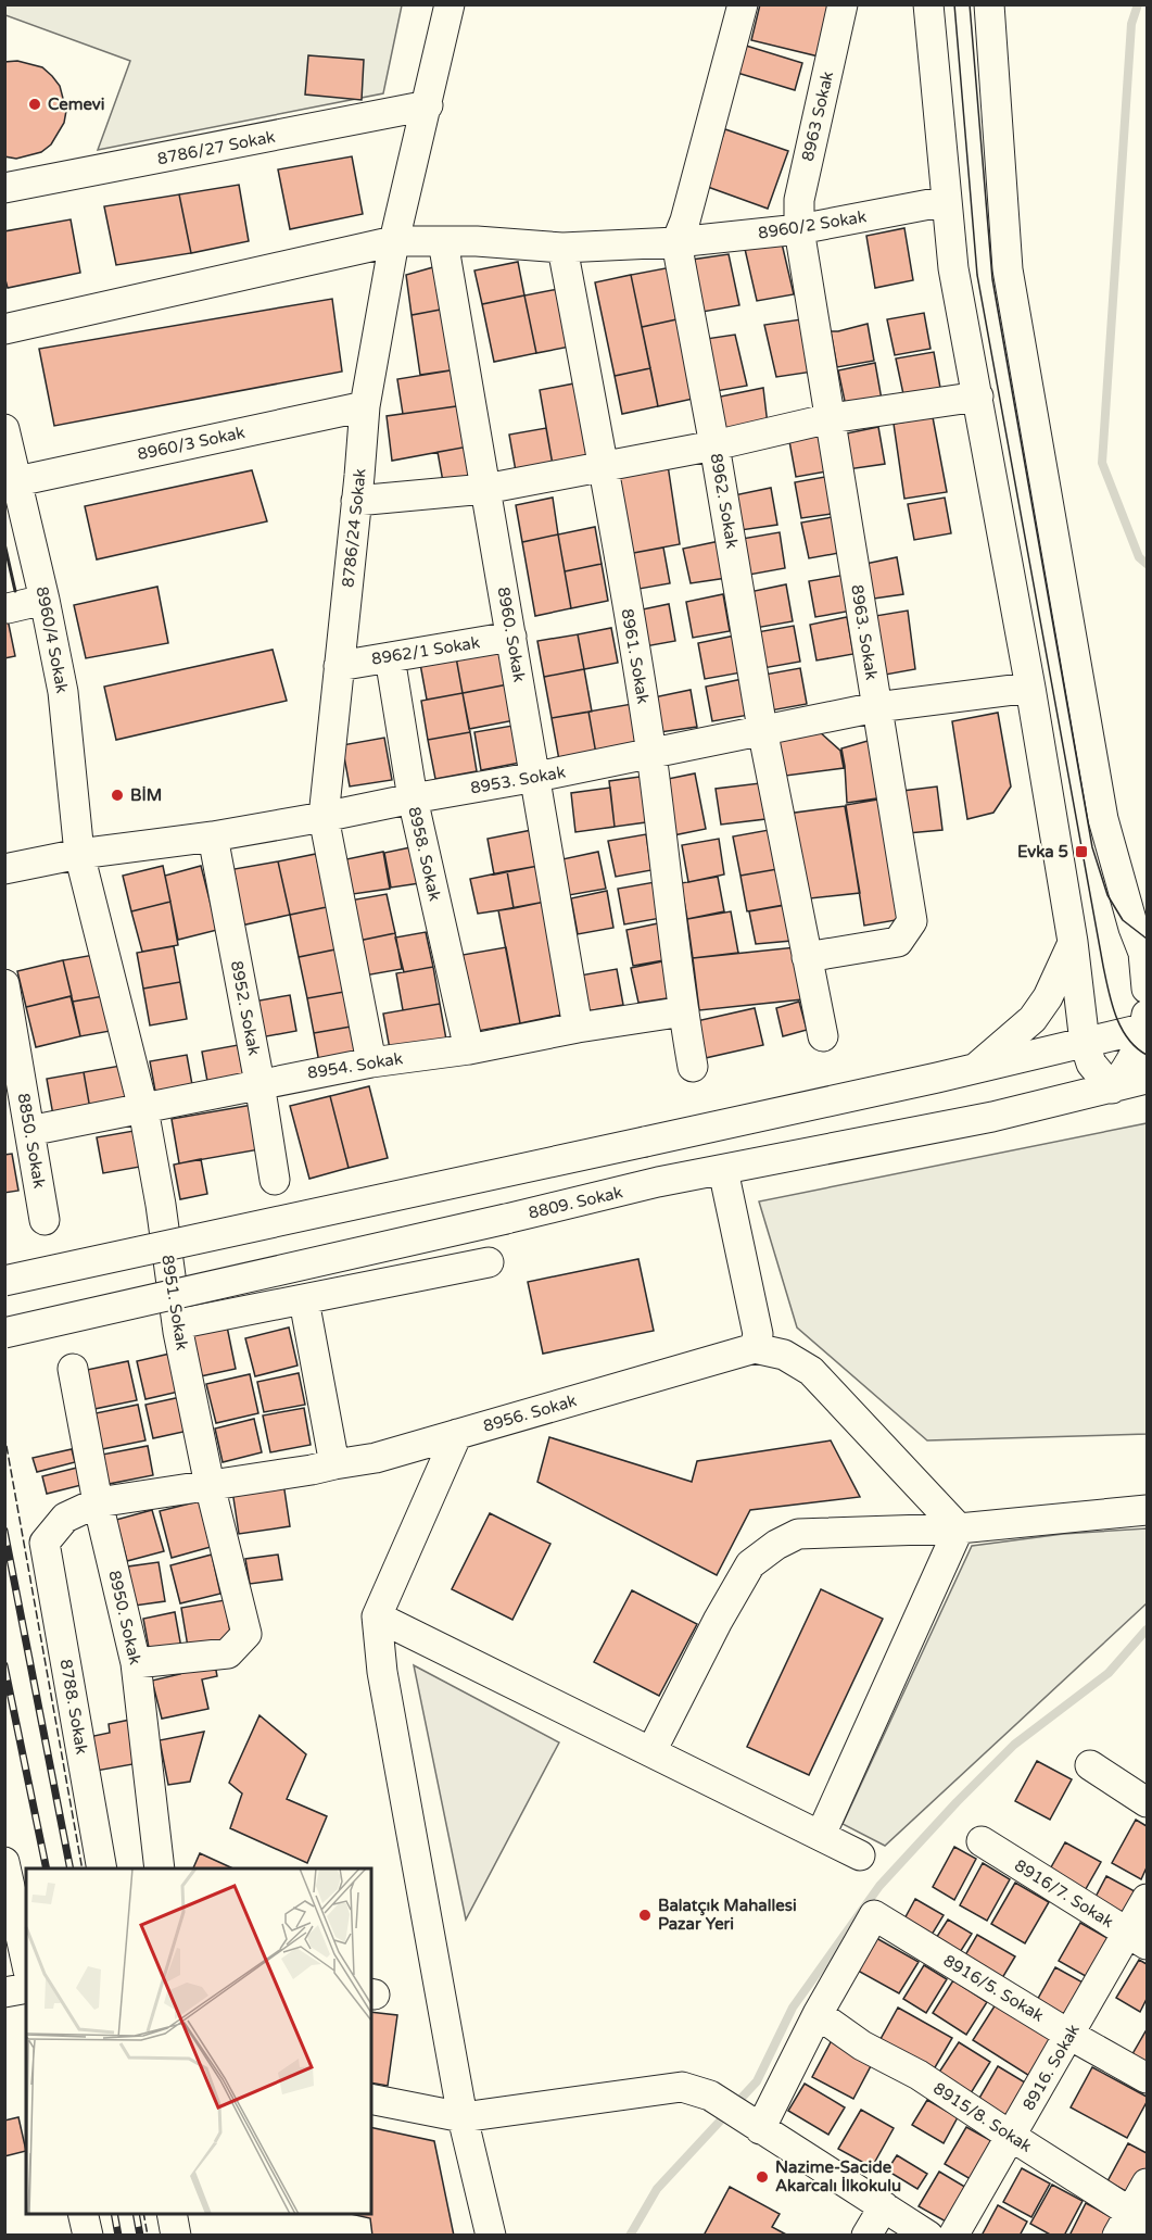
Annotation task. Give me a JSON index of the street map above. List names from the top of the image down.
{
  "streets": {
    "street": [
      "8963 Sokak",
      "8786/27 Sokak",
      "8960/2 Sokak",
      "8960/3 Sokak",
      "8962. Sokak",
      "8786/24 Sokak",
      "8963. Sokak",
      "8960. Sokak",
      "8960/4 Sokak",
      "8962/1 Sokak",
      "8961. Sokak",
      "8953. Sokak",
      "8958. Sokak",
      "8952. Sokak",
      "8954. Sokak",
      "8850. Sokak",
      "8809. Sokak",
      "8951. Sokak",
      "8956. Sokak",
      "8950. Sokak",
      "8788. Sokak",
      "8916/7. Sokak",
      "8916/5. Sokak",
      "8916. Sokak",
      "8915/8. Sokak"
    ]
  },
  "crossings": [
    ["8963 Sokak", "8960/2 Sokak"],
    ["8963 Sokak", "8963. Sokak"],
    ["8960/2 Sokak", "8962. Sokak"],
    ["8960/2 Sokak", "8963. Sokak"],
    ["8960/3 Sokak", "8786/24 Sokak"],
    ["8960/3 Sokak", "8960/4 Sokak"],
    ["8962. Sokak", "8963. Sokak"],
    ["8962. Sokak", "8953. Sokak"],
    ["8786/24 Sokak", "8962/1 Sokak"],
    ["8786/24 Sokak", "8953. Sokak"],
    ["8786/24 Sokak", "8954. Sokak"],
    ["8963. Sokak", "8953. Sokak"],
    ["8960. Sokak", "8962/1 Sokak"],
    ["8960. Sokak", "8953. Sokak"],
    ["8960. Sokak", "8954. Sokak"],
    ["8960/4 Sokak", "8953. Sokak"],
    ["8960/4 Sokak", "8951. Sokak"],
    ["8962/1 Sokak", "8958. Sokak"],
    ["8961. Sokak", "8953. Sokak"],
    ["8961. Sokak", "8954. Sokak"],
    ["8953. Sokak", "8958. Sokak"],
    ["8953. Sokak", "8952. Sokak"],
    ["8953. Sokak", "8951. Sokak"],
    ["8958. Sokak", "8954. Sokak"],
    ["8952. Sokak", "8954. Sokak"],
    ["8954. Sokak", "8850. Sokak"],
    ["8954. Sokak", "8951. Sokak"],
    ["8951. Sokak", "8956. Sokak"],
    ["8951. Sokak", "8950. Sokak"],
    ["8956. Sokak", "8950. Sokak"],
    ["8956. Sokak", "8788. Sokak"],
    ["8916/7. Sokak", "8916. Sokak"],
    ["8916/5. Sokak", "8916. Sokak"],
    ["8916/5. Sokak", "8915/8. Sokak"],
    ["8916. Sokak", "8915/8. Sokak"]
  ],
  "places": {
    "other": [
      "Cemevi",
      "BİM",
      "Balatçık Mahallesi Pazar Yeri",
      "Nazime-Sacide Akarcalı İlkokulu"
    ],
    "transit": ["Evka 5"]
  }
}
